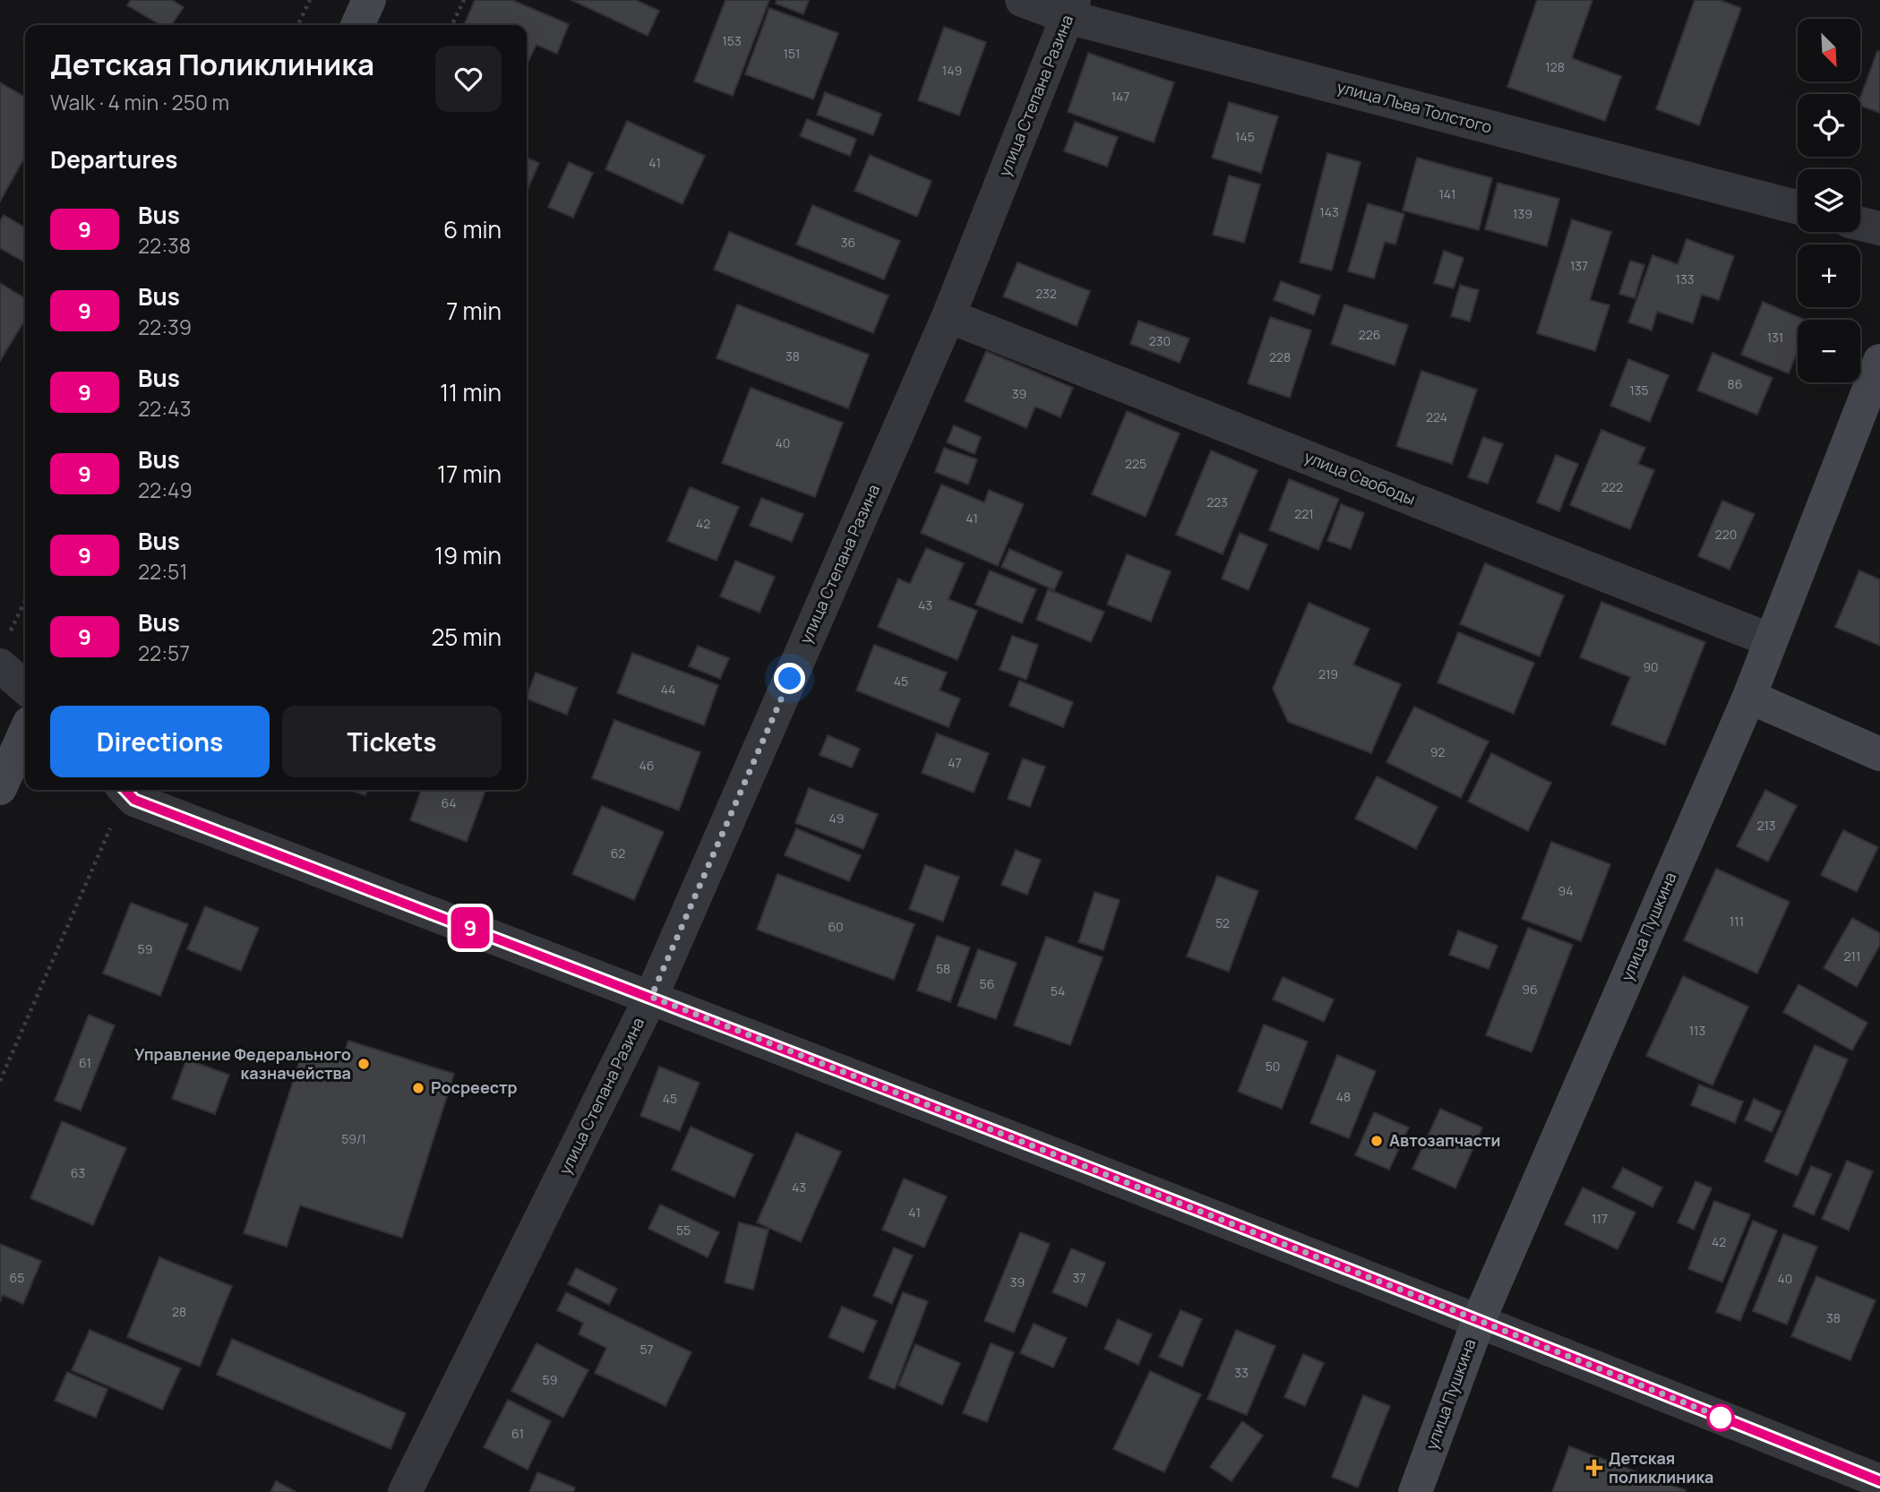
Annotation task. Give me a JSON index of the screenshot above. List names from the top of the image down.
{
  "streets": {
    "main road": ["улица Пушкина"],
    "street": ["улица Степана Разина", "улица Льва Толстого", "улица Свободы"]
  },
  "crossings": [
    ["улица Степана Разина", "улица Льва Толстого"],
    ["улица Степана Разина", "улица Свободы"],
    ["улица Свободы", "улица Пушкина"]
  ],
  "places": {
    "other": ["Управление Федерального казначейства", "Росреестр", "Автозапчасти"],
    "health": ["Детская поликлиника"]
  },
  "lines": ["bus line 9"],
  "house_numbers": [
    "153",
    "151",
    "128",
    "149",
    "147",
    "145",
    "41",
    "141",
    "143",
    "139",
    "36",
    "137",
    "133",
    "232",
    "226",
    "131",
    "230",
    "38",
    "228",
    "86",
    "135",
    "39",
    "224",
    "40",
    "225",
    "222",
    "223",
    "221",
    "41",
    "42",
    "220",
    "43",
    "90",
    "219",
    "45",
    "44",
    "92",
    "47",
    "46",
    "64",
    "49",
    "213",
    "62",
    "94",
    "111",
    "52",
    "60",
    "59",
    "211",
    "58",
    "56",
    "96",
    "54",
    "113",
    "61",
    "50",
    "48",
    "45",
    "59/1",
    "63",
    "43",
    "41",
    "117",
    "55",
    "42",
    "65",
    "37",
    "40",
    "39",
    "28",
    "38",
    "57",
    "33",
    "59",
    "61"
  ],
  "north": "bottom right",
  "page": {
    "on_map": "9",
    "map_buttons": ["+", "−"],
    "heading": [
      ["Детская Поликлиника", "Walk · 4 min · 250 m"],
      "Departures"
    ],
    "list": [
      {
        "mark": "9",
        "name": "Bus",
        "note": "22:38",
        "value": "6 min"
      },
      {
        "mark": "9",
        "name": "Bus",
        "note": "22:39",
        "value": "7 min"
      },
      {
        "mark": "9",
        "name": "Bus",
        "note": "22:43",
        "value": "11 min"
      },
      {
        "mark": "9",
        "name": "Bus",
        "note": "22:49",
        "value": "17 min"
      },
      {
        "mark": "9",
        "name": "Bus",
        "note": "22:51",
        "value": "19 min"
      },
      {
        "mark": "9",
        "name": "Bus",
        "note": "22:57",
        "value": "25 min"
      }
    ],
    "buttons": ["Directions", "Tickets"]
  }
}
